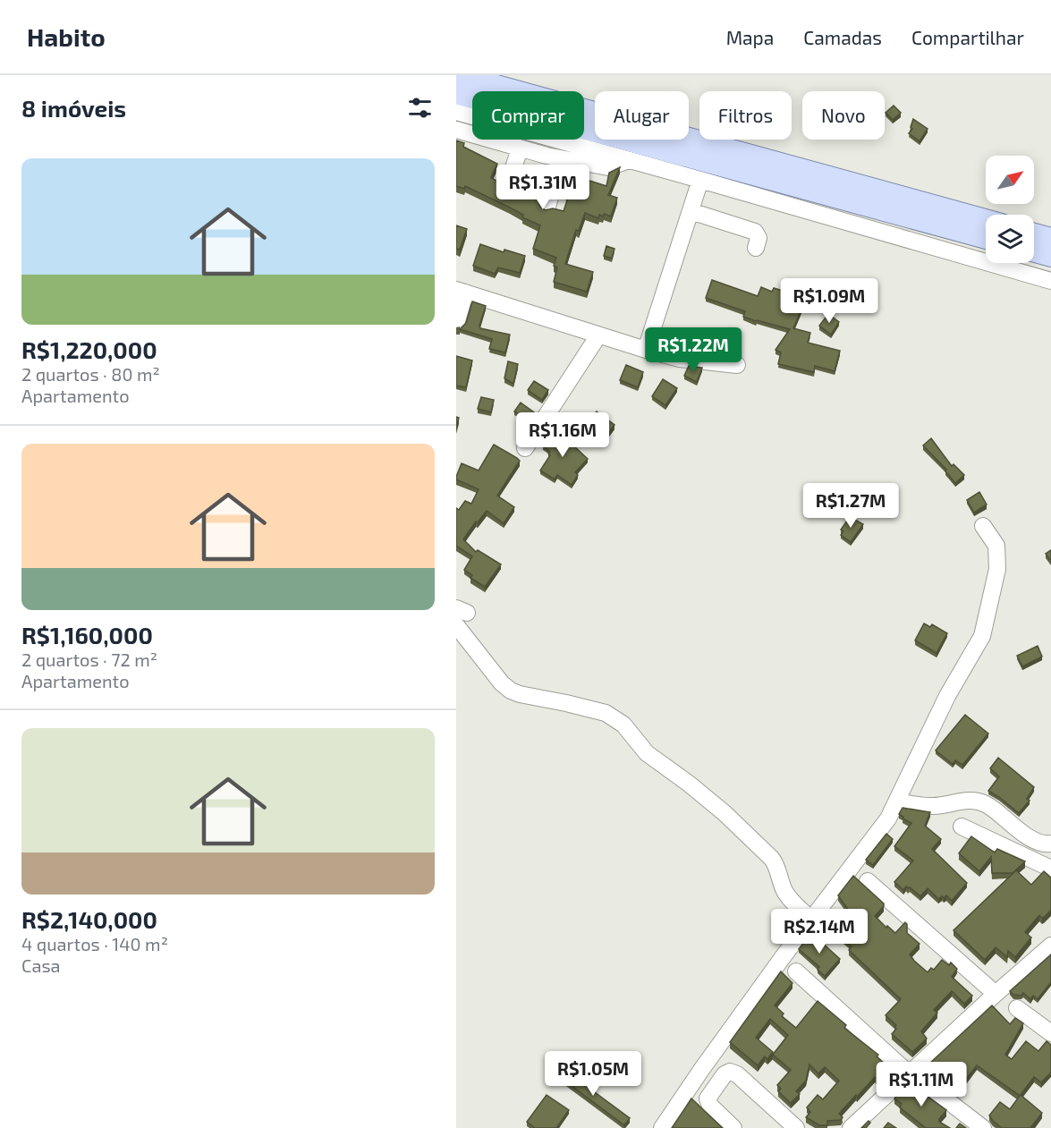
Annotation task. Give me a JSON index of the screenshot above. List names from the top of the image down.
{
  "north": "top right",
  "page": {
    "header": "Habito",
    "nav": ["Mapa", "Camadas", "Compartilhar"],
    "heading": "8 imóveis",
    "chip": [
      "Comprar",
      "Alugar",
      "Filtros",
      "Novo"
    ],
    "list": [
      {
        "name": "R$1,220,000",
        "note": "2 quartos · 80 m² · Apartamento"
      },
      {
        "name": "R$1,160,000",
        "note": "2 quartos · 72 m² · Apartamento"
      },
      {
        "name": "R$2,140,000",
        "note": "4 quartos · 140 m² · Casa"
      }
    ],
    "price": [
      "R$1.31M",
      "R$1.09M",
      "R$1.22M",
      "R$1.16M",
      "R$1.27M",
      "R$2.14M",
      "R$1.05M",
      "R$1.11M"
    ]
  }
}
